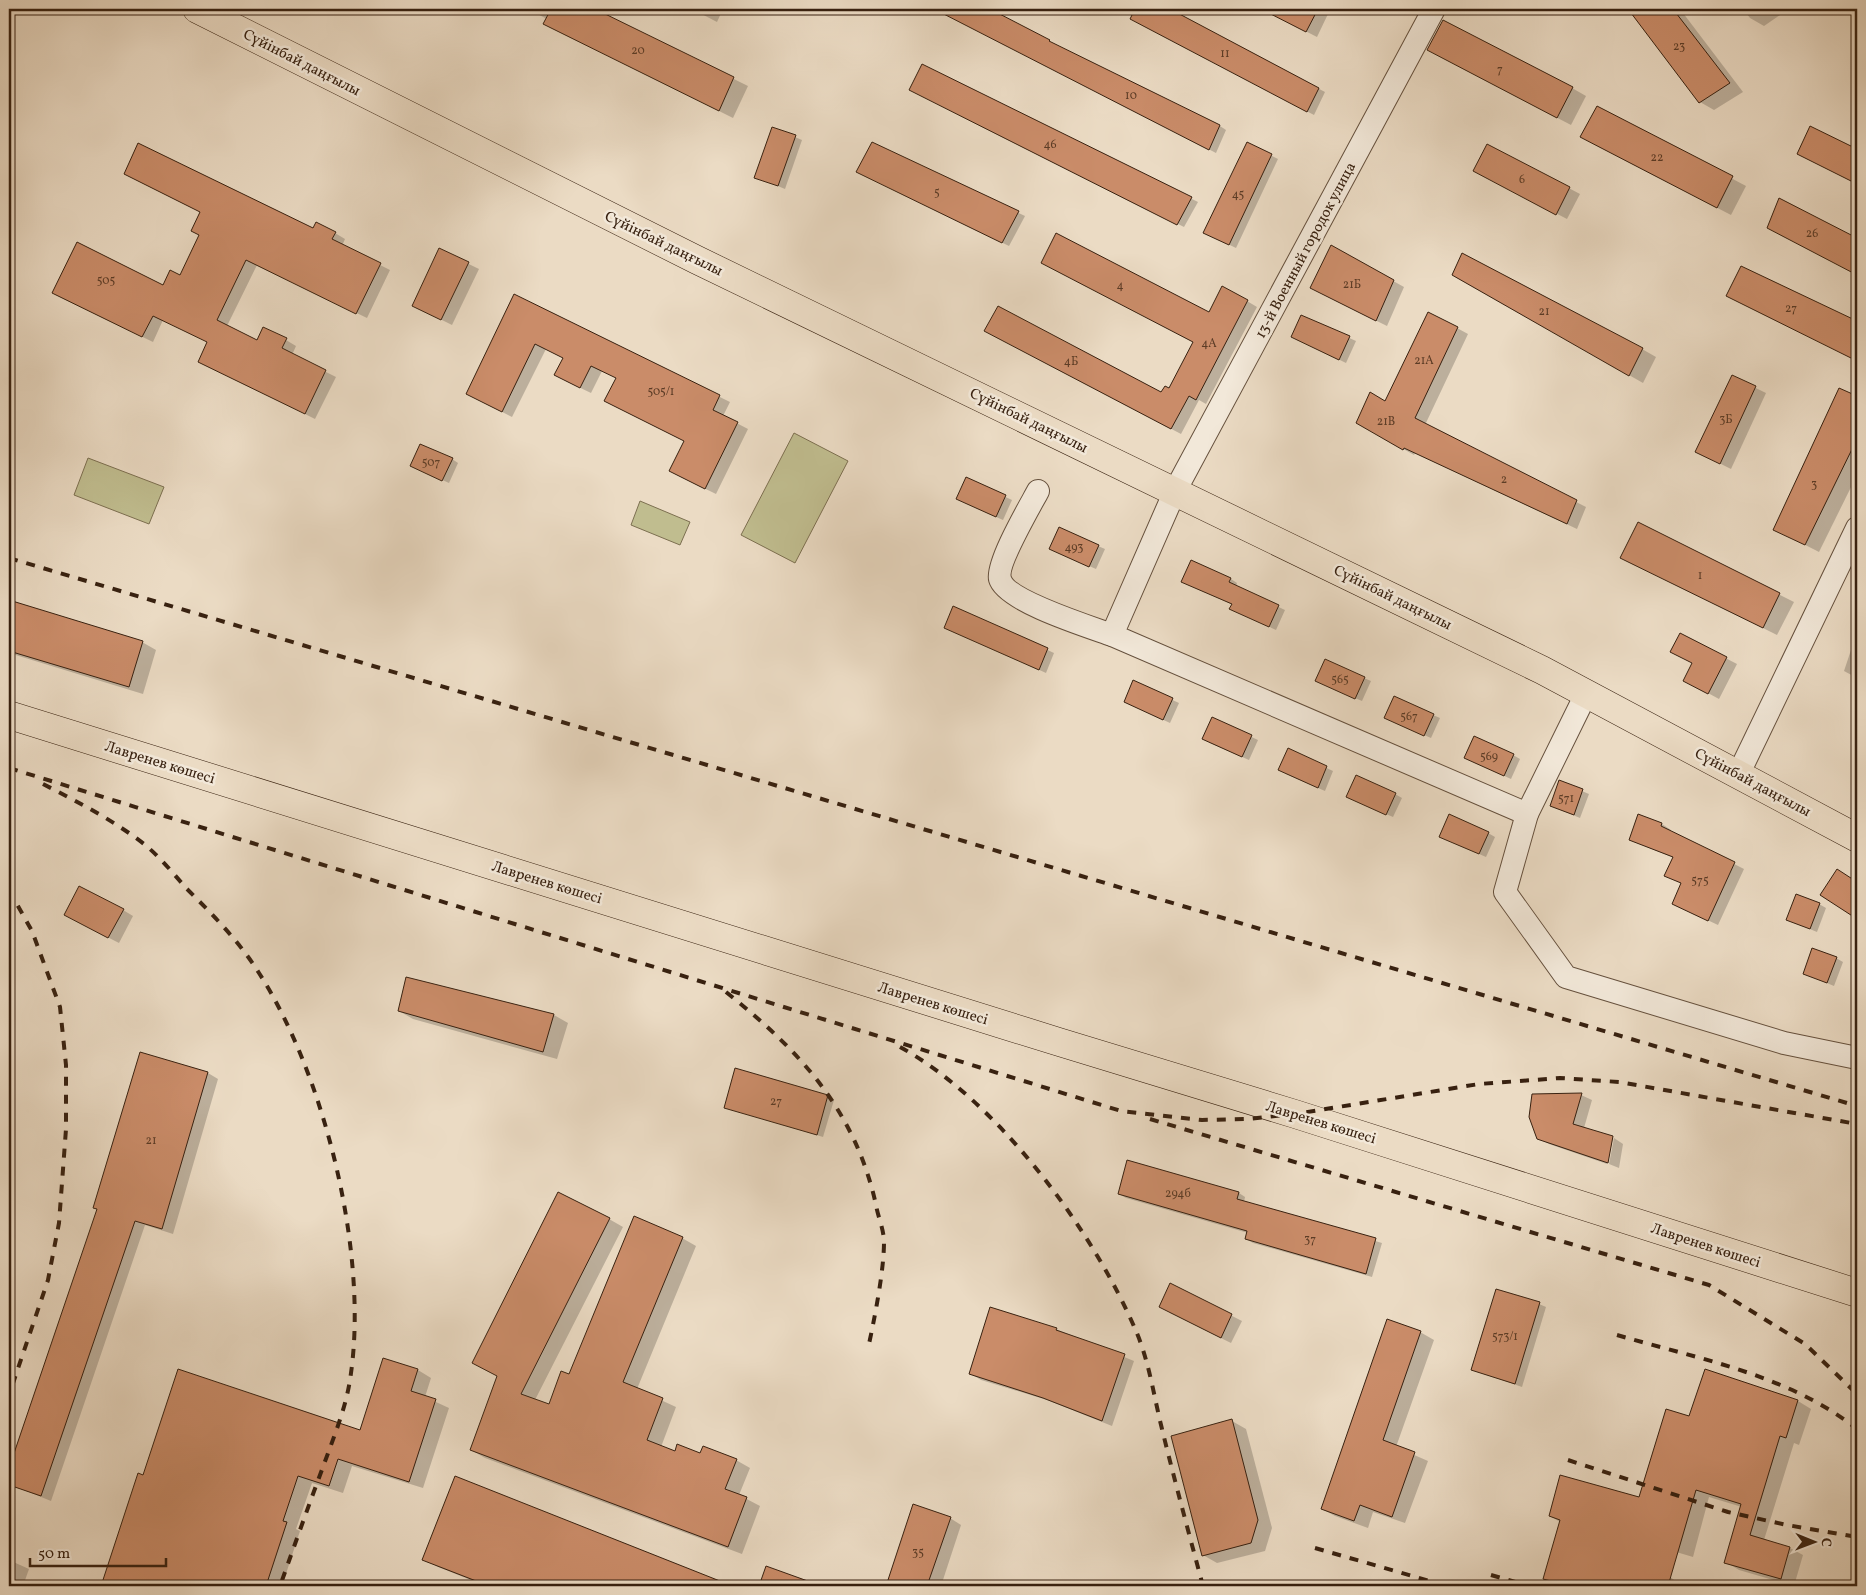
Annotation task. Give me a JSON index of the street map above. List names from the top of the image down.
{
  "streets": {
    "main road": ["Сүйінбай даңғылы", "Лавренев көшесі"],
    "street": ["13-й Военный городок улица"]
  },
  "crossings": [
    ["Сүйінбай даңғылы", "13-й Военный городок улица"]
  ],
  "house_numbers": [
    "23",
    "20",
    "11",
    "7",
    "10",
    "46",
    "22",
    "6",
    "5",
    "45",
    "26",
    "505",
    "21Б",
    "4",
    "27",
    "21",
    "4А",
    "21А",
    "4Б",
    "505/1",
    "3Б",
    "21В",
    "507",
    "2",
    "3",
    "493",
    "1",
    "565",
    "567",
    "569",
    "571",
    "575",
    "27",
    "21",
    "294б",
    "37",
    "573/1",
    "35"
  ],
  "scale_bar": "50 m",
  "north": "right"
}
